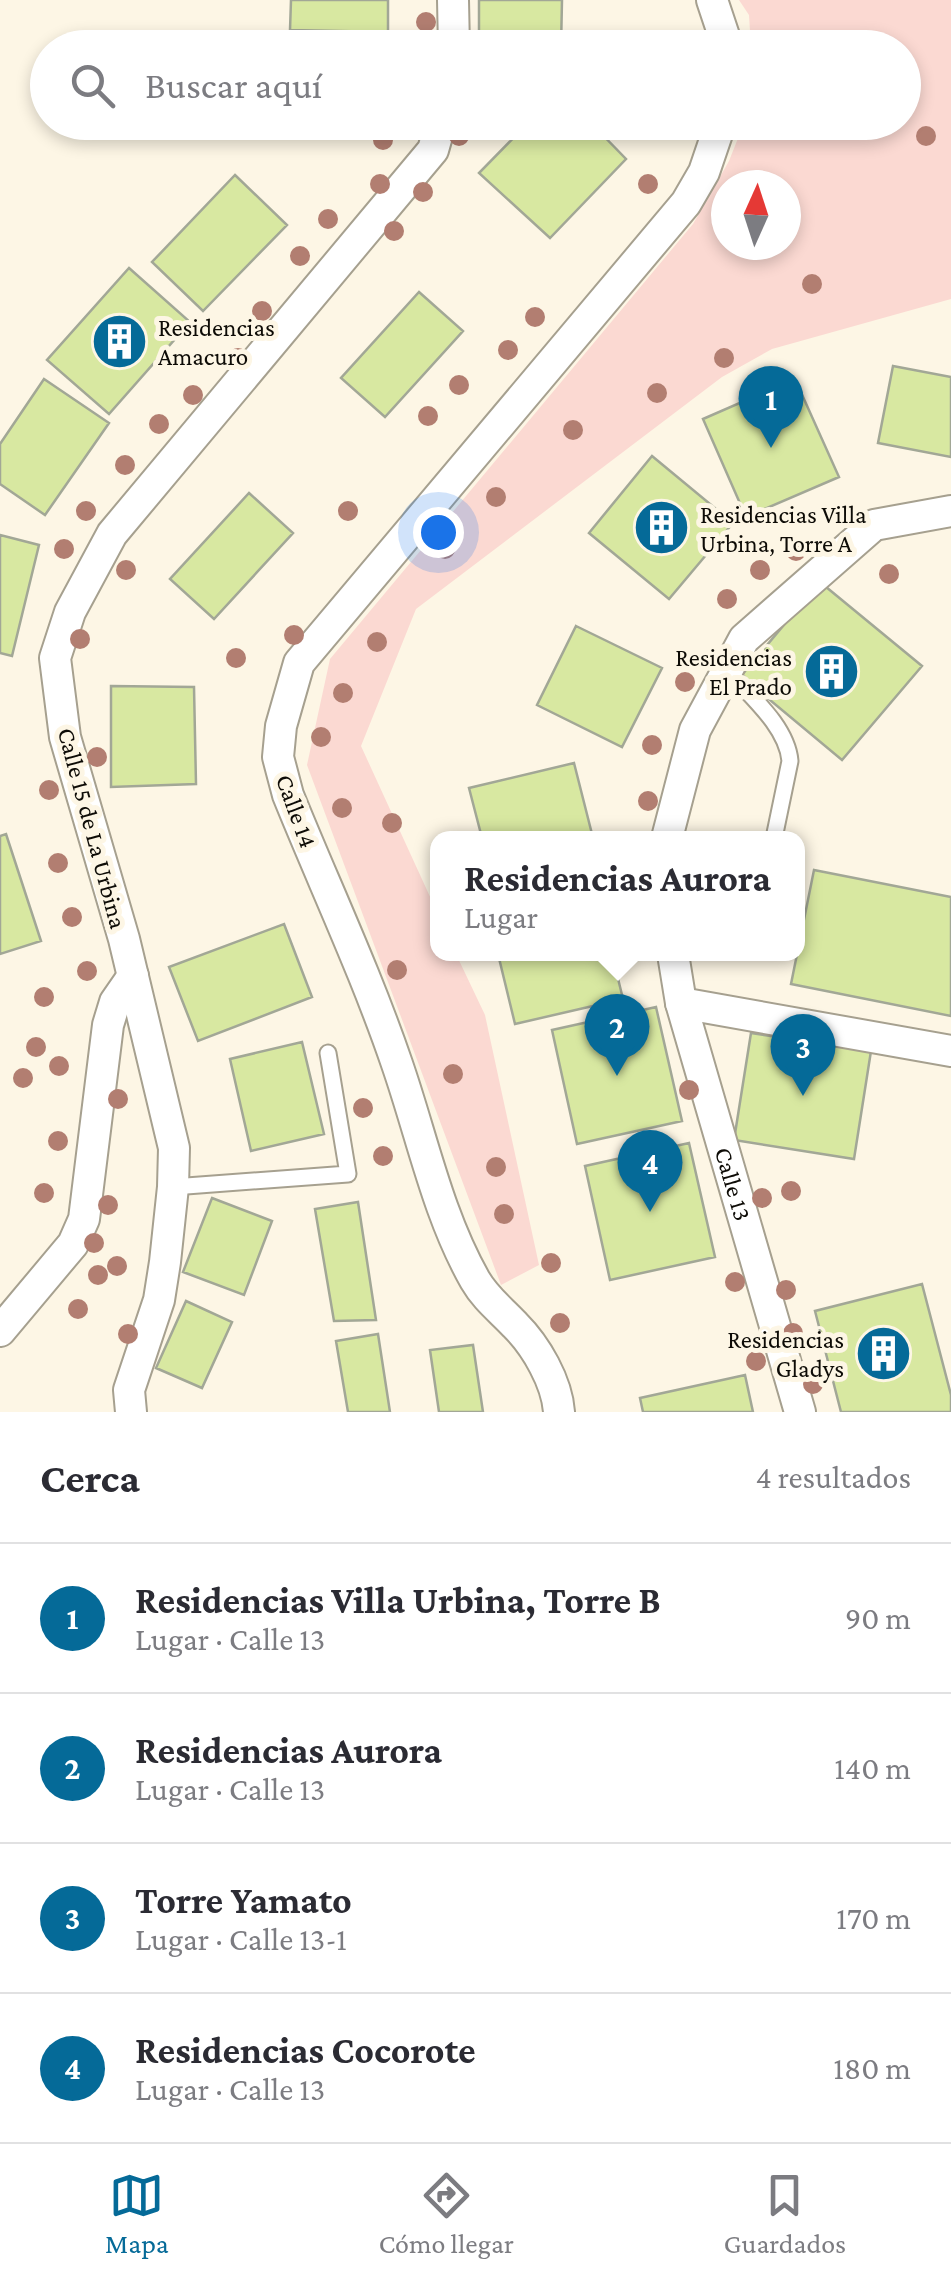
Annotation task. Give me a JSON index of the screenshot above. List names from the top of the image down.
{
  "streets": {
    "street": ["Calle 14", "Calle 15 de La Urbina", "Calle 13"]
  },
  "places": {
    "building": [
      "Residencias Amacuro",
      "Residencias Villa Urbina, Torre A",
      "Residencias El Prado",
      "Residencias Gladys"
    ]
  },
  "north": "top",
  "page": {
    "search": "Buscar aquí",
    "pins": [
      "1",
      "2",
      "3",
      "4"
    ],
    "popup": ["Residencias Aurora", "Lugar"],
    "heading": ["Cerca", "4 resultados"],
    "list": [
      {
        "mark": "1",
        "name": "Residencias Villa Urbina, Torre B",
        "note": "Lugar · Calle 13",
        "value": "90 m"
      },
      {
        "mark": "2",
        "name": "Residencias Aurora",
        "note": "Lugar · Calle 13",
        "value": "140 m"
      },
      {
        "mark": "3",
        "name": "Torre Yamato",
        "note": "Lugar · Calle 13-1",
        "value": "170 m"
      },
      {
        "mark": "4",
        "name": "Residencias Cocorote",
        "note": "Lugar · Calle 13",
        "value": "180 m"
      }
    ],
    "nav": ["Mapa", "Cómo llegar", "Guardados"]
  }
}
